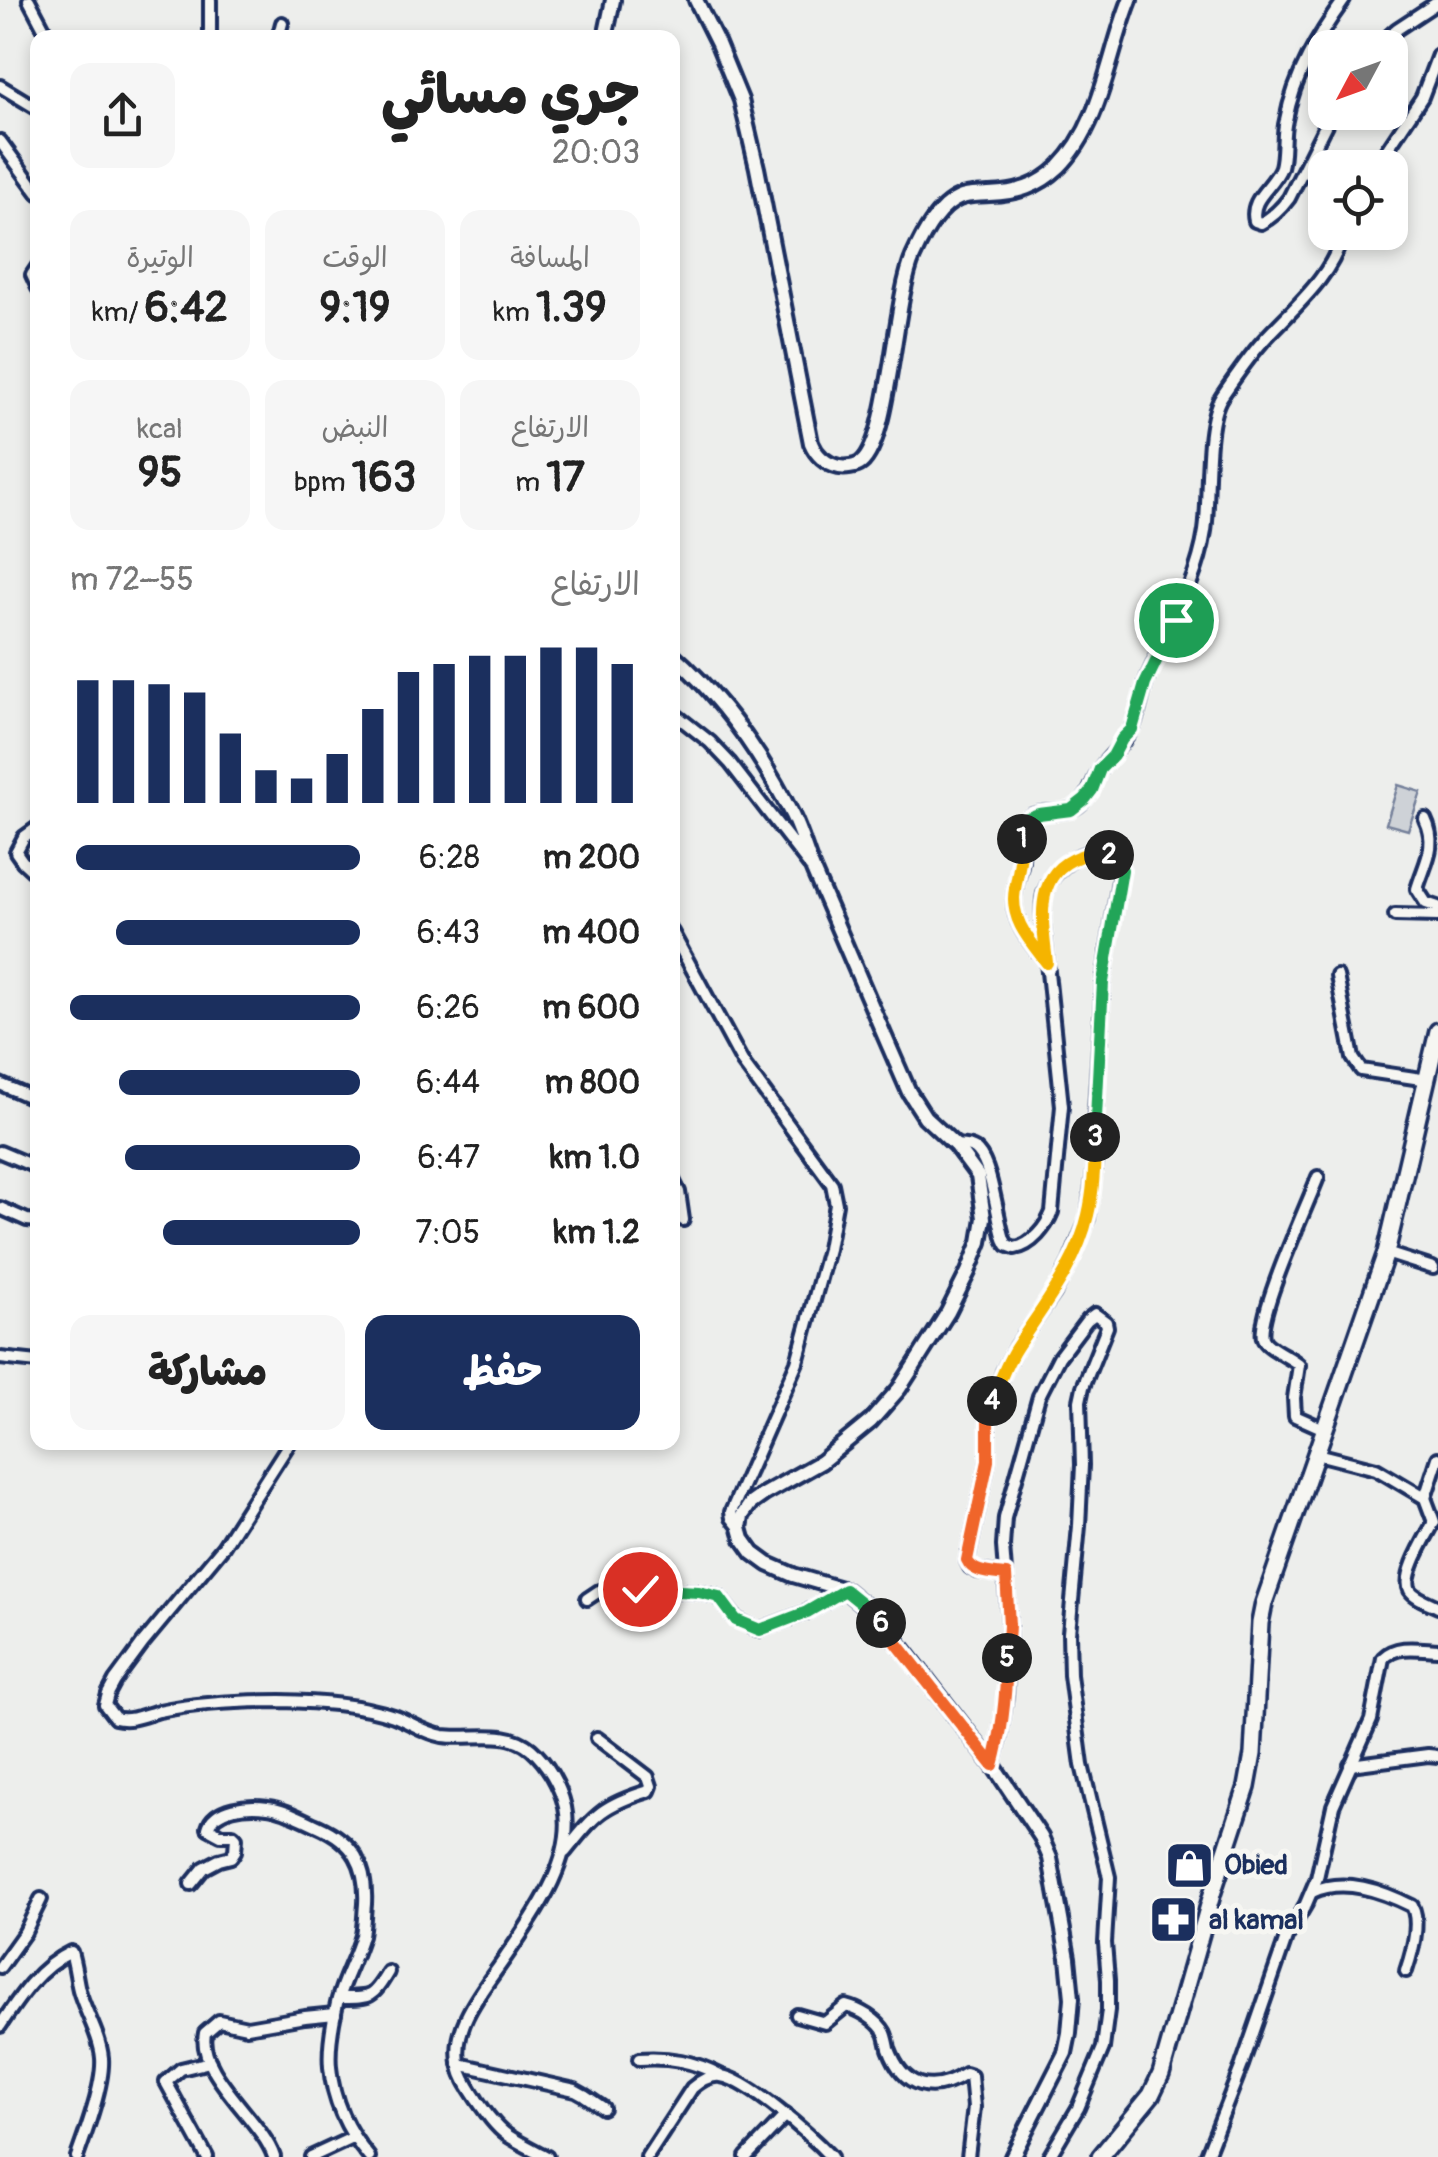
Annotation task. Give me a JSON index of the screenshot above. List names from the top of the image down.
{
  "places": {
    "shop": ["Obied"],
    "pharmacy": ["al kamal"]
  },
  "north": "bottom left",
  "page": {
    "heading": ["جري مسائي", "20:03"],
    "stats": [
      ["المسافة", "1.39 km"],
      ["الوقت", "9:19"],
      ["الوتيرة", "6:42 /km"],
      ["الارتفاع", "17 m"],
      ["النبض", "163 bpm"],
      ["kcal", "95"]
    ],
    "chart": ["الارتفاع", "55–72 m"],
    "pins": [
      "1",
      "2",
      "3",
      "4",
      "6",
      "5"
    ],
    "list": [
      {
        "name": "200 m",
        "note": "6:28"
      },
      {
        "name": "400 m",
        "note": "6:43"
      },
      {
        "name": "600 m",
        "note": "6:26"
      },
      {
        "name": "800 m",
        "note": "6:44"
      },
      {
        "name": "1.0 km",
        "note": "6:47"
      },
      {
        "name": "1.2 km",
        "note": "7:05"
      }
    ],
    "buttons": ["حفظ", "مشاركة"]
  }
}
